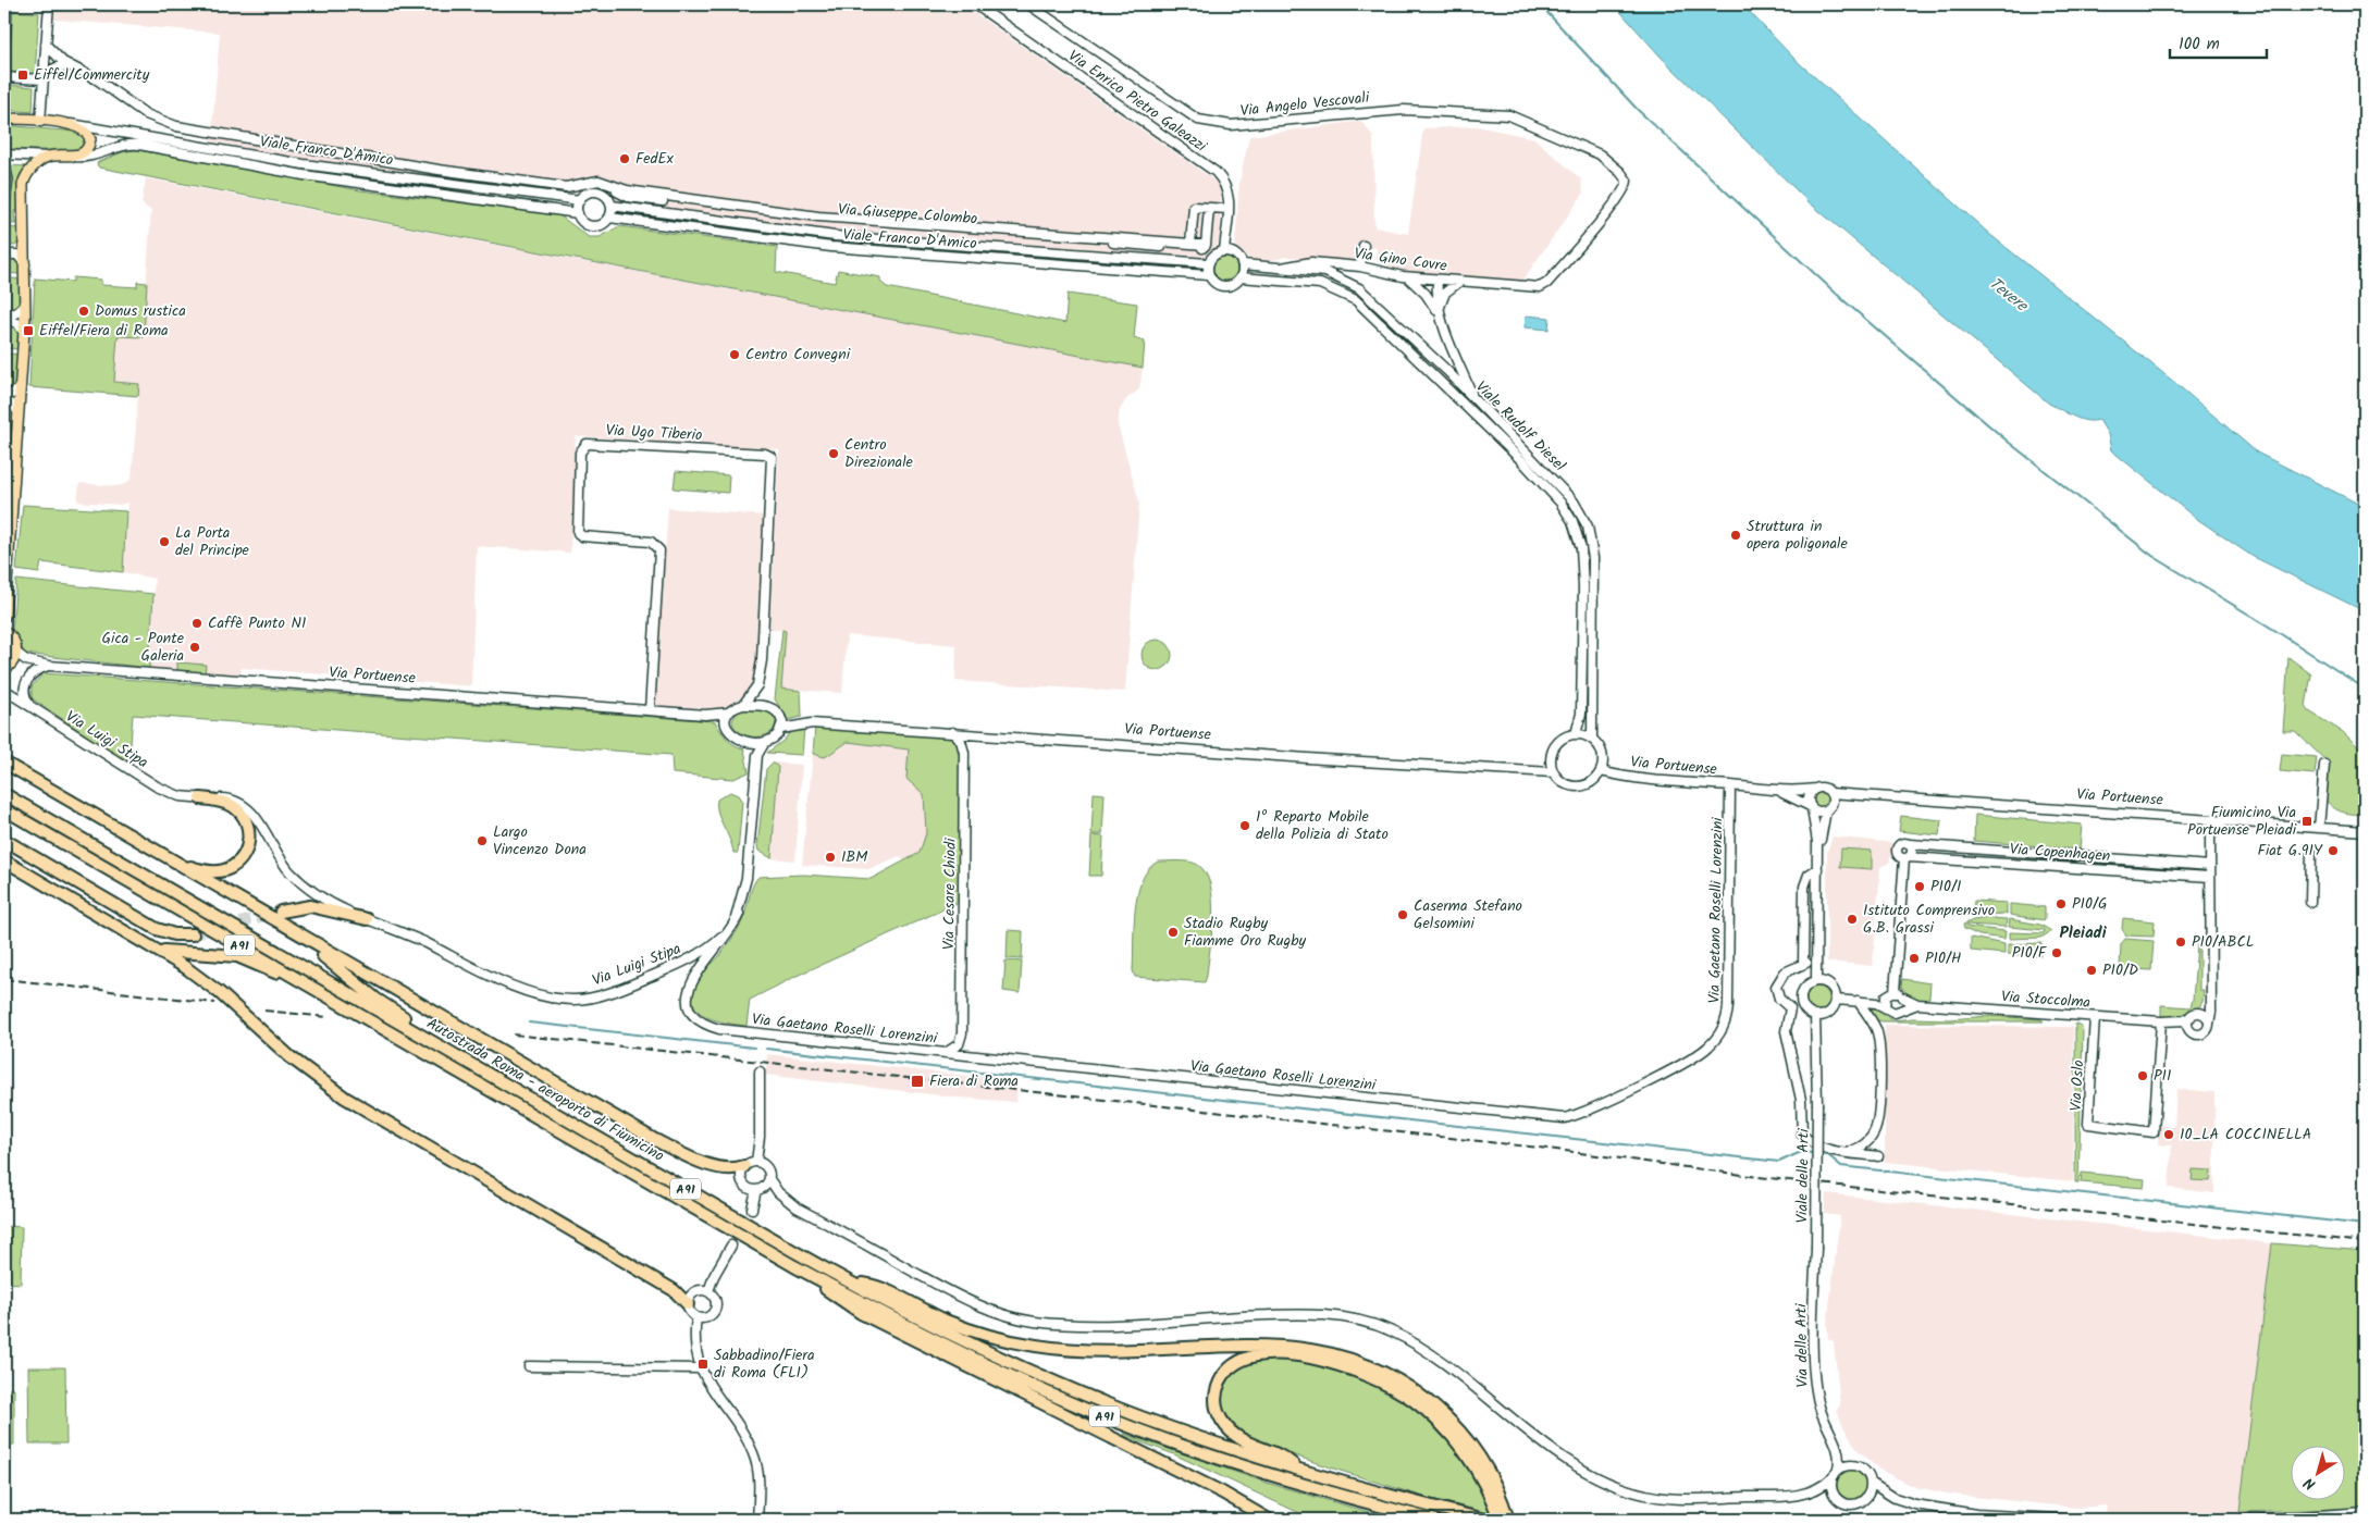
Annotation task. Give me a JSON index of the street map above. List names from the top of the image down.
{
  "streets": {
    "highway": ["A91", "Autostrada Roma - aeroporto di Fiumicino"],
    "street": [
      "Via Enrico Pietro Galeazzi",
      "Via Angelo Vescovali",
      "Viale Franco D'Amico",
      "Via Giuseppe Colombo",
      "Via Gino Covre",
      "Viale Rudolf Diesel",
      "Via Ugo Tiberio",
      "Via Portuense",
      "Via Luigi Stipa",
      "Via Copenhagen",
      "Via Cesare Chiodi",
      "Via Gaetano Roselli Lorenzini",
      "Via Stoccolma",
      "Via Oslo",
      "Viale delle Arti",
      "Via delle Arti"
    ]
  },
  "crossings": [
    ["Via Enrico Pietro Galeazzi", "Viale Franco D'Amico"],
    ["Via Enrico Pietro Galeazzi", "Viale Rudolf Diesel"],
    ["Via Angelo Vescovali", "Via Gino Covre"],
    ["Viale Franco D'Amico", "Viale Rudolf Diesel"],
    ["Via Gino Covre", "Viale Rudolf Diesel"],
    ["Viale Rudolf Diesel", "Via Portuense"],
    ["Via Ugo Tiberio", "Via Portuense"],
    ["Via Ugo Tiberio", "Via Luigi Stipa"],
    ["Via Portuense", "Via Luigi Stipa"],
    ["Via Portuense", "Via Cesare Chiodi"],
    ["Via Portuense", "Via Gaetano Roselli Lorenzini"],
    ["Via Luigi Stipa", "Via Gaetano Roselli Lorenzini"],
    ["Via Cesare Chiodi", "Via Gaetano Roselli Lorenzini"],
    ["Via Stoccolma", "Via Oslo"],
    ["Viale delle Arti", "Via delle Arti"]
  ],
  "districts": ["Pleiadi"],
  "water": ["Tevere"],
  "places": {
    "transit": [
      "Eiffel/Commercity",
      "Eiffel/Fiera di Roma",
      "Fiumicino Via Portuense Pleiadi",
      "Fiera di Roma",
      "Sabbadino/Fiera di Roma (FL1)"
    ],
    "other": [
      "FedEx",
      "Domus rustica",
      "Centro Convegni",
      "Centro Direzionale",
      "Struttura in opera poligonale",
      "La Porta del Principe",
      "Caffè Punto N1",
      "Gica - Ponte Galeria",
      "1º Reparto Mobile della Polizia di Stato",
      "Largo Vincenzo Dona",
      "Fiat G.91Y",
      "IBM",
      "P10/I",
      "P10/G",
      "Caserma Stefano Gelsomini",
      "Istituto Comprensivo G.B. Grassi",
      "Stadio Rugby Fiamme Oro Rugby",
      "P10/ABCL",
      "P10/F",
      "P10/H",
      "P10/D",
      "P11",
      "10_LA COCCINELLA"
    ]
  },
  "scale_bar": "100 m",
  "north": "bottom left"
}
